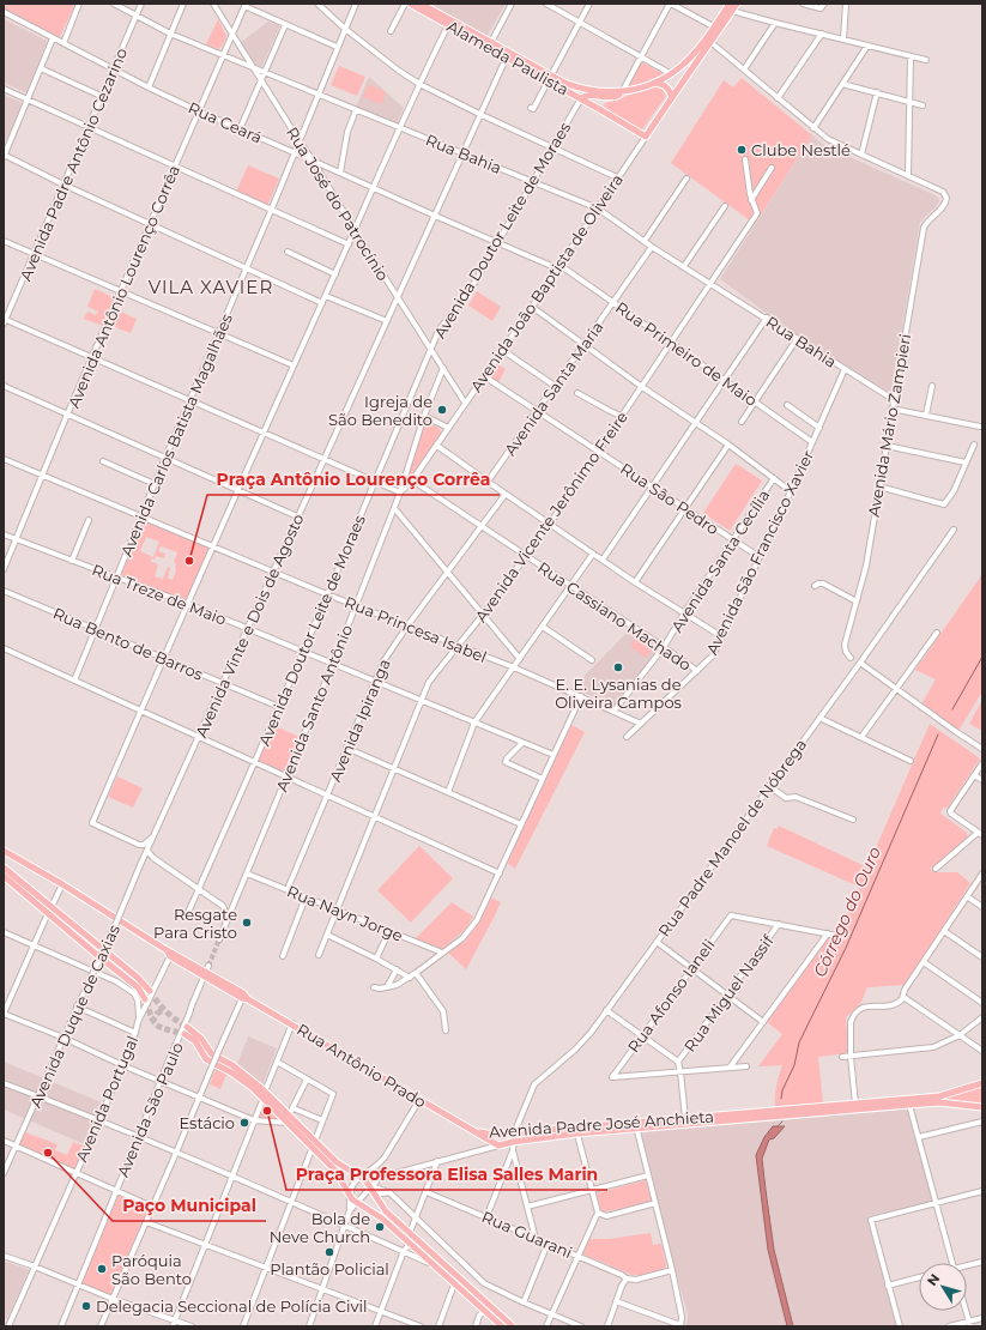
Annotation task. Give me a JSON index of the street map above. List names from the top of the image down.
{
  "streets": {
    "main road": ["Alameda Paulista", "Rua Antônio Prado", "Avenida Padre José Anchieta"],
    "street": [
      "Rua Ceará",
      "Rua Bahia",
      "Avenida Padre Antônio Cezarino",
      "Rua José do Patrocínio",
      "Avenida Doutor Leite de Moraes",
      "Avenida João Baptista de Oliveira",
      "Avenida Antônio Lourenço Corrêa",
      "Rua Primeiro de Maio",
      "Avenida Santa Maria",
      "Avenida Mário Zampieri",
      "Avenida Carlos Batista Magalhães",
      "Rua São Pedro",
      "Avenida Vicente Jerônimo Freire",
      "Avenida São Francisco Xavier",
      "Avenida Santa Cecília",
      "Rua Treze de Maio",
      "Rua Cassiano Machado",
      "Avenida Vinte e Dois de Agosto",
      "Rua Princesa Isabel",
      "Rua Bento de Barros",
      "Avenida Santo Antônio",
      "Avenida Ipiranga",
      "Rua Padre Manoel de Nóbrega",
      "Rua Nayn Jorge",
      "Rua Miguel Nassif",
      "Rua Afonso Ianeli",
      "Avenida Duque de Caxias",
      "Avenida Portugal",
      "Avenida São Paulo",
      "Rua Guarani"
    ]
  },
  "crossings": [
    ["Alameda Paulista", "Avenida Doutor Leite de Moraes"],
    ["Alameda Paulista", "Avenida João Baptista de Oliveira"],
    ["Alameda Paulista", "Avenida Vinte e Dois de Agosto"],
    ["Rua Ceará", "Avenida Padre Antônio Cezarino"],
    ["Rua Ceará", "Rua José do Patrocínio"],
    ["Rua Ceará", "Avenida Doutor Leite de Moraes"],
    ["Rua Ceará", "Avenida João Baptista de Oliveira"],
    ["Rua Ceará", "Avenida Antônio Lourenço Corrêa"],
    ["Rua Ceará", "Rua Primeiro de Maio"],
    ["Rua Ceará", "Avenida Carlos Batista Magalhães"],
    ["Rua Ceará", "Avenida Vinte e Dois de Agosto"],
    ["Rua Bahia", "Avenida Padre Antônio Cezarino"],
    ["Rua Bahia", "Rua José do Patrocínio"],
    ["Rua Bahia", "Avenida Doutor Leite de Moraes"],
    ["Rua Bahia", "Avenida João Baptista de Oliveira"],
    ["Rua Bahia", "Avenida Antônio Lourenço Corrêa"],
    ["Rua Bahia", "Avenida Santa Maria"],
    ["Rua Bahia", "Avenida Mário Zampieri"],
    ["Rua Bahia", "Avenida Carlos Batista Magalhães"],
    ["Rua Bahia", "Avenida Vicente Jerônimo Freire"],
    ["Rua Bahia", "Avenida São Francisco Xavier"],
    ["Rua Bahia", "Avenida Vinte e Dois de Agosto"],
    ["Rua José do Patrocínio", "Avenida Doutor Leite de Moraes"],
    ["Rua José do Patrocínio", "Avenida João Baptista de Oliveira"],
    ["Rua José do Patrocínio", "Avenida Antônio Lourenço Corrêa"],
    ["Rua José do Patrocínio", "Avenida Carlos Batista Magalhães"],
    ["Rua José do Patrocínio", "Avenida Vinte e Dois de Agosto"],
    ["Rua José do Patrocínio", "Avenida Santo Antônio"],
    ["Avenida Doutor Leite de Moraes", "Rua Treze de Maio"],
    ["Avenida Doutor Leite de Moraes", "Rua Princesa Isabel"],
    ["Avenida Doutor Leite de Moraes", "Rua Bento de Barros"],
    ["Avenida João Baptista de Oliveira", "Rua Primeiro de Maio"],
    ["Avenida João Baptista de Oliveira", "Rua São Pedro"],
    ["Avenida João Baptista de Oliveira", "Rua Cassiano Machado"],
    ["Avenida João Baptista de Oliveira", "Avenida Santo Antônio"],
    ["Avenida Antônio Lourenço Corrêa", "Rua Treze de Maio"],
    ["Avenida Antônio Lourenço Corrêa", "Rua Princesa Isabel"],
    ["Rua Primeiro de Maio", "Avenida Santa Maria"],
    ["Rua Primeiro de Maio", "Avenida Vicente Jerônimo Freire"],
    ["Rua Primeiro de Maio", "Avenida São Francisco Xavier"],
    ["Avenida Santa Maria", "Rua São Pedro"],
    ["Avenida Carlos Batista Magalhães", "Rua Treze de Maio"],
    ["Avenida Carlos Batista Magalhães", "Rua Princesa Isabel"],
    ["Avenida Carlos Batista Magalhães", "Rua Bento de Barros"],
    ["Rua São Pedro", "Avenida Vicente Jerônimo Freire"],
    ["Rua São Pedro", "Avenida São Francisco Xavier"],
    ["Rua São Pedro", "Avenida Santa Cecília"],
    ["Avenida Vicente Jerônimo Freire", "Rua Treze de Maio"],
    ["Avenida Vicente Jerônimo Freire", "Rua Cassiano Machado"],
    ["Avenida Vicente Jerônimo Freire", "Rua Princesa Isabel"],
    ["Avenida Vicente Jerônimo Freire", "Rua Nayn Jorge"],
    ["Avenida São Francisco Xavier", "Rua Cassiano Machado"],
    ["Avenida São Francisco Xavier", "Rua Princesa Isabel"],
    ["Avenida Santa Cecília", "Rua Cassiano Machado"],
    ["Avenida Santa Cecília", "Rua Princesa Isabel"],
    ["Rua Treze de Maio", "Avenida Vinte e Dois de Agosto"],
    ["Rua Treze de Maio", "Avenida Santo Antônio"],
    ["Rua Treze de Maio", "Avenida Ipiranga"],
    ["Rua Cassiano Machado", "Avenida Santo Antônio"],
    ["Rua Cassiano Machado", "Avenida Ipiranga"],
    ["Avenida Vinte e Dois de Agosto", "Rua Princesa Isabel"],
    ["Avenida Vinte e Dois de Agosto", "Rua Bento de Barros"],
    ["Avenida Vinte e Dois de Agosto", "Avenida Duque de Caxias"],
    ["Rua Princesa Isabel", "Avenida Santo Antônio"],
    ["Rua Princesa Isabel", "Avenida Ipiranga"],
    ["Avenida Santo Antônio", "Rua Nayn Jorge"],
    ["Avenida Ipiranga", "Rua Nayn Jorge"],
    ["Rua Padre Manoel de Nóbrega", "Avenida Padre José Anchieta"],
    ["Rua Miguel Nassif", "Rua Afonso Ianeli"],
    ["Rua Antônio Prado", "Avenida Portugal"],
    ["Rua Antônio Prado", "Avenida São Paulo"],
    ["Rua Antônio Prado", "Avenida Padre José Anchieta"]
  ],
  "districts": ["VILA XAVIER"],
  "water": ["Córrego do Ouro"],
  "places": [
    "Clube Nestlé",
    "Igreja de São Benedito",
    "Praça Antônio Lourenço Corrêa",
    "E. E. Lysanias de Oliveira Campos",
    "Resgate Para Cristo",
    "Praça Professora Elisa Salles Marin",
    "Estácio",
    "Paço Municipal",
    "Bola de Neve Church",
    "Plantão Policial",
    "Paróquia São Bento",
    "Delegacia Seccional de Polícia Civil"
  ],
  "north": "top left"
}
